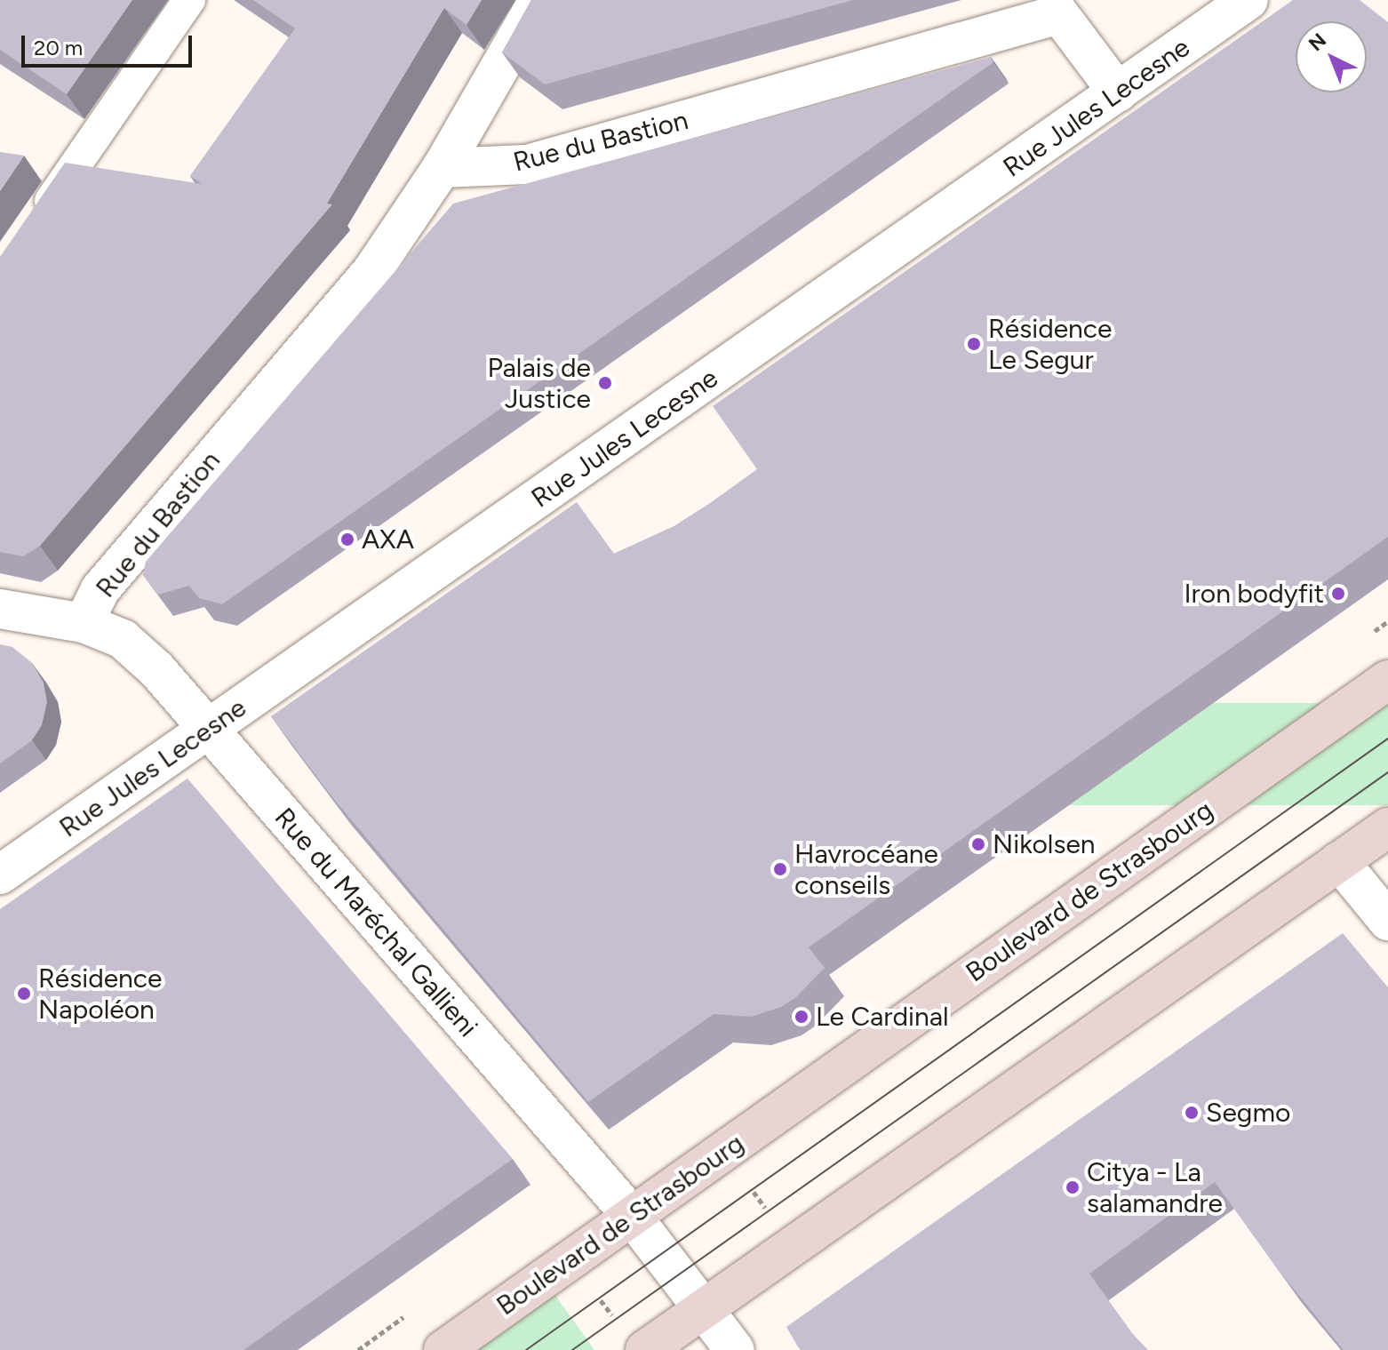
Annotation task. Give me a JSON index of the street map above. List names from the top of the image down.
{
  "streets": {
    "street": [
      "Rue Jules Lecesne",
      "Rue du Bastion",
      "Boulevard de Strasbourg",
      "Rue du Maréchal Gallieni"
    ]
  },
  "crossings": [
    ["Rue Jules Lecesne", "Rue du Bastion"],
    ["Rue Jules Lecesne", "Rue du Maréchal Gallieni"],
    ["Rue du Bastion", "Rue du Maréchal Gallieni"],
    ["Boulevard de Strasbourg", "Rue du Maréchal Gallieni"]
  ],
  "places": [
    "Résidence Le Segur",
    "Palais de Justice",
    "AXA",
    "Iron bodyfit",
    "Nikolsen",
    "Havrocéane conseils",
    "Résidence Napoléon",
    "Le Cardinal",
    "Segmo",
    "Citya - La salamandre"
  ],
  "scale_bar": "20 m",
  "north": "top left"
}
